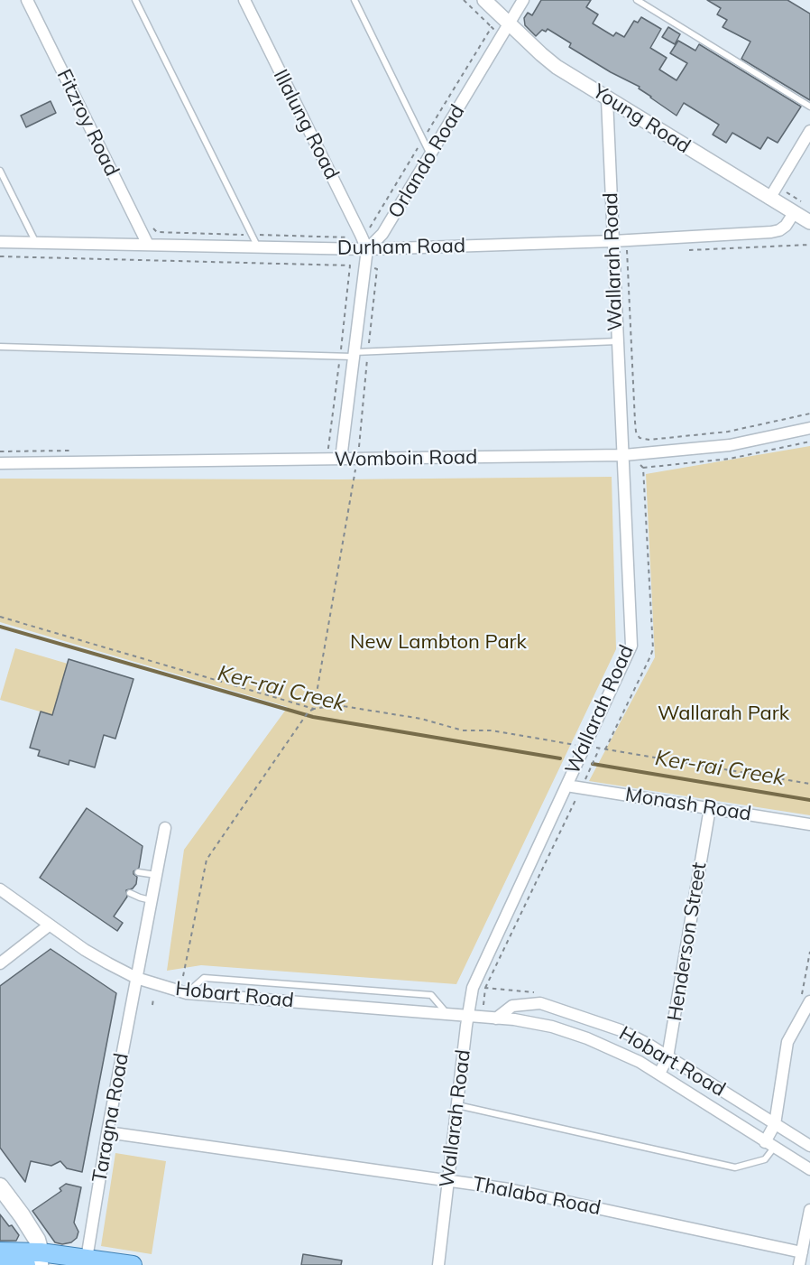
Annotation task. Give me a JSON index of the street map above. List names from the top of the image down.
{
  "streets": {
    "street": [
      "Young Road",
      "Fitzroy Road",
      "Illalung Road",
      "Orlando Road",
      "Durham Road",
      "Wallarah Road",
      "Womboin Road",
      "Monash Road",
      "Henderson Street",
      "Hobart Road",
      "Taragna Road",
      "Thalaba Road"
    ]
  },
  "crossings": [
    ["Young Road", "Orlando Road"],
    ["Young Road", "Durham Road"],
    ["Young Road", "Wallarah Road"],
    ["Fitzroy Road", "Durham Road"],
    ["Illalung Road", "Orlando Road"],
    ["Illalung Road", "Durham Road"],
    ["Orlando Road", "Durham Road"],
    ["Durham Road", "Wallarah Road"],
    ["Wallarah Road", "Womboin Road"],
    ["Wallarah Road", "Monash Road"],
    ["Wallarah Road", "Hobart Road"],
    ["Wallarah Road", "Thalaba Road"],
    ["Monash Road", "Henderson Street"],
    ["Henderson Street", "Hobart Road"],
    ["Hobart Road", "Taragna Road"],
    ["Taragna Road", "Thalaba Road"]
  ],
  "water": ["Ker-rai Creek"],
  "parks": ["New Lambton Park", "Wallarah Park"]
}
